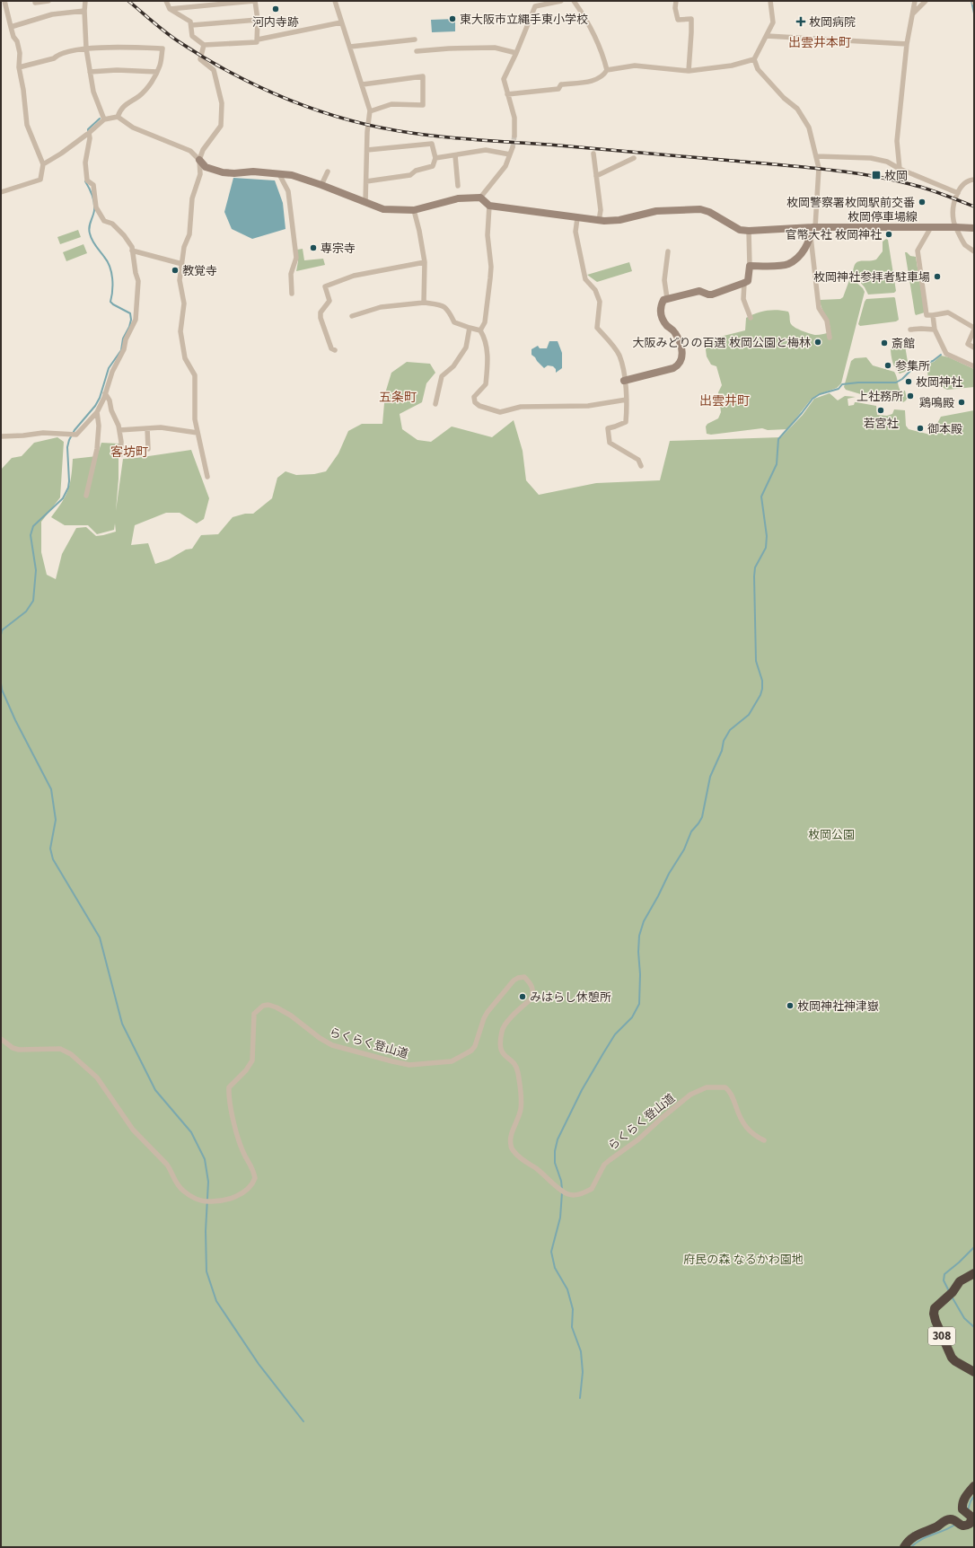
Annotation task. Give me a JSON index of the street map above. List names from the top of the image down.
{
  "streets": {
    "highway": ["308"],
    "street": ["枚岡停車場線", "らくらく登山道"]
  },
  "districts": [
    "出雲井本町",
    "五条町",
    "出雲井町",
    "客坊町"
  ],
  "parks": ["枚岡公園", "府民の森 なるかわ園地"],
  "places": {
    "other": [
      "河内寺跡",
      "東大阪市立縄手東小学校",
      "枚岡警察署枚岡駅前交番",
      "官幣大社 枚岡神社",
      "専宗寺",
      "教覚寺",
      "枚岡神社参拝者駐車場",
      "大阪みどりの百選 枚岡公園と梅林",
      "斎館",
      "参集所",
      "枚岡神社",
      "上社務所",
      "鶏鳴殿",
      "若宮社",
      "御本殿",
      "みはらし休憩所",
      "枚岡神社神津嶽"
    ],
    "health": ["枚岡病院"],
    "transit": ["枚岡"]
  }
}
